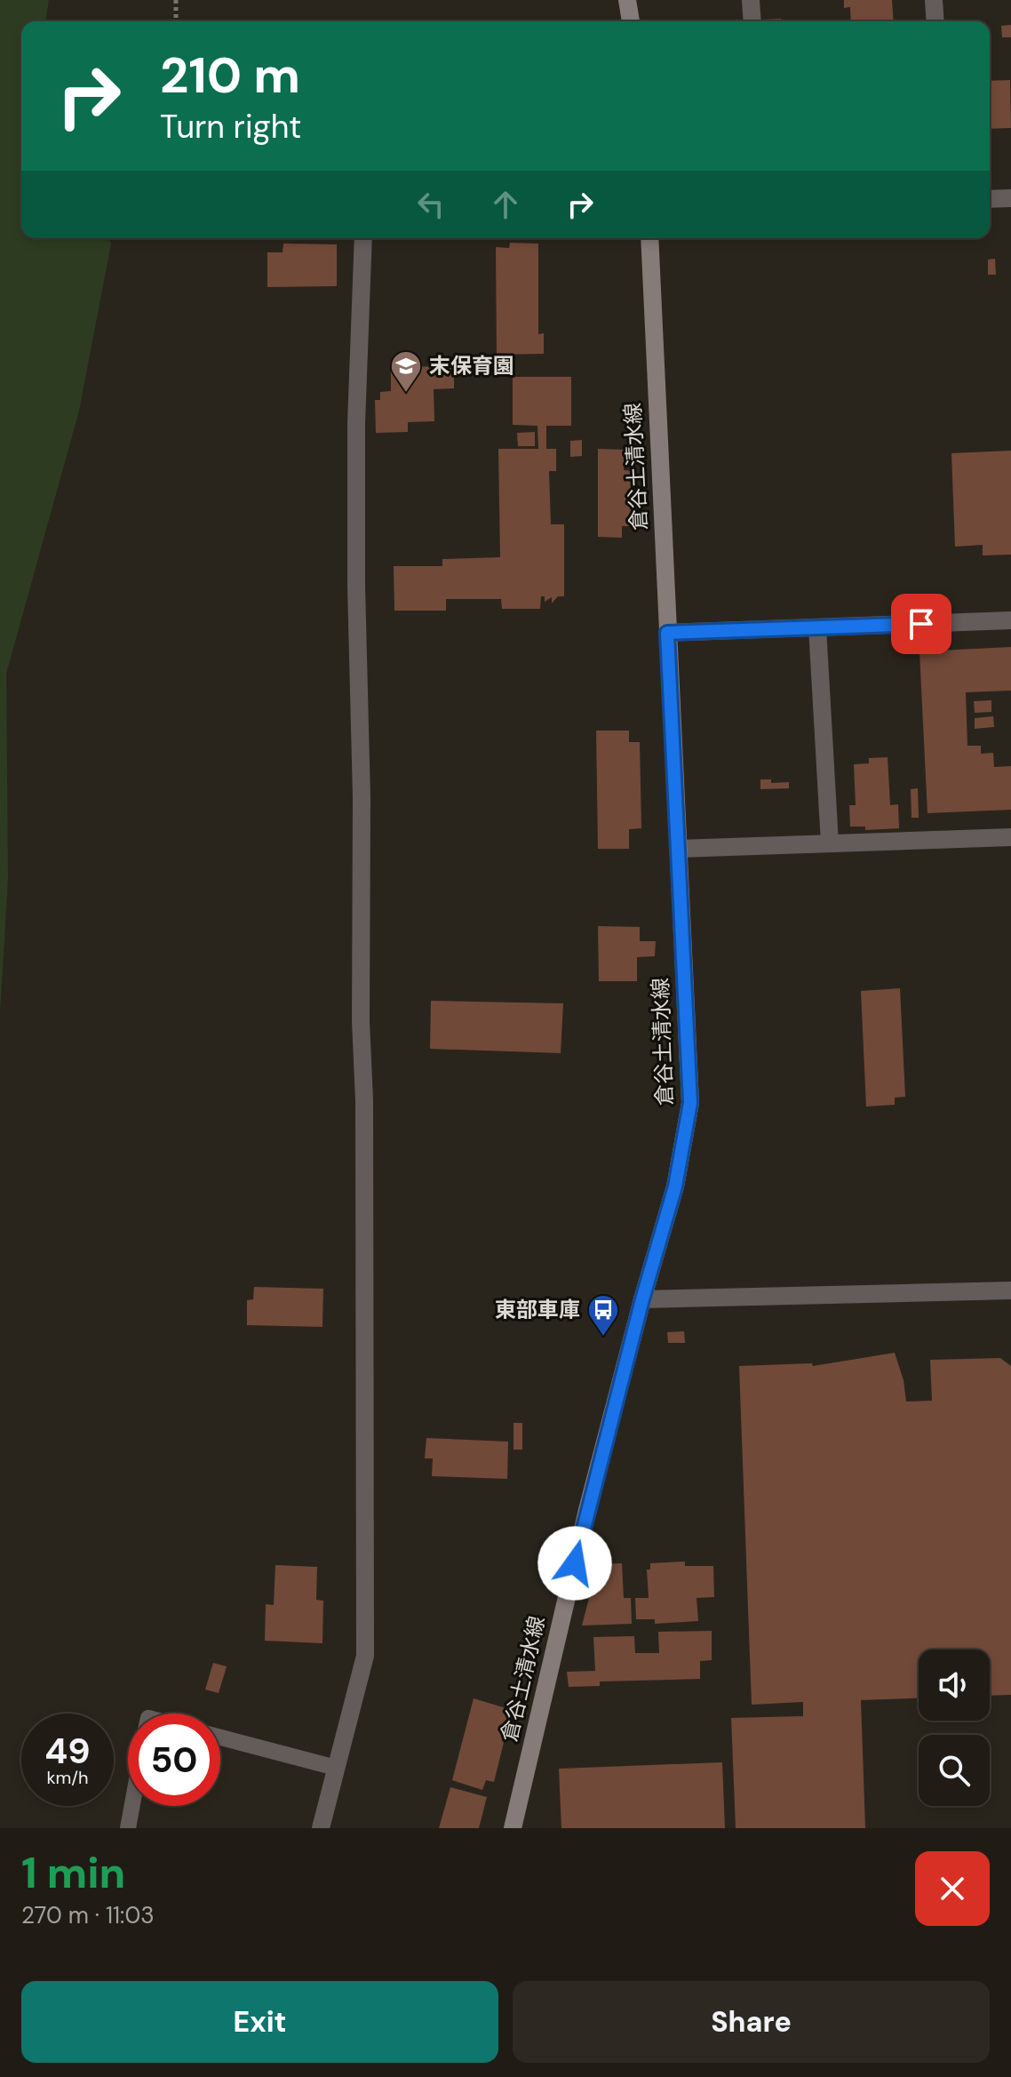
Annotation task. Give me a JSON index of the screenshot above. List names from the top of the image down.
{
  "streets": {
    "main road": ["倉谷土清水線"]
  },
  "places": {
    "school or university": ["末保育園"],
    "bus stop": ["東部車庫"]
  },
  "page": {
    "turn": ["210 m", "Turn right"],
    "speed": "49 km/h",
    "limit": "50",
    "heading": ["1 min", "270 m · 11:03"],
    "buttons": ["Exit", "Share"]
  }
}
